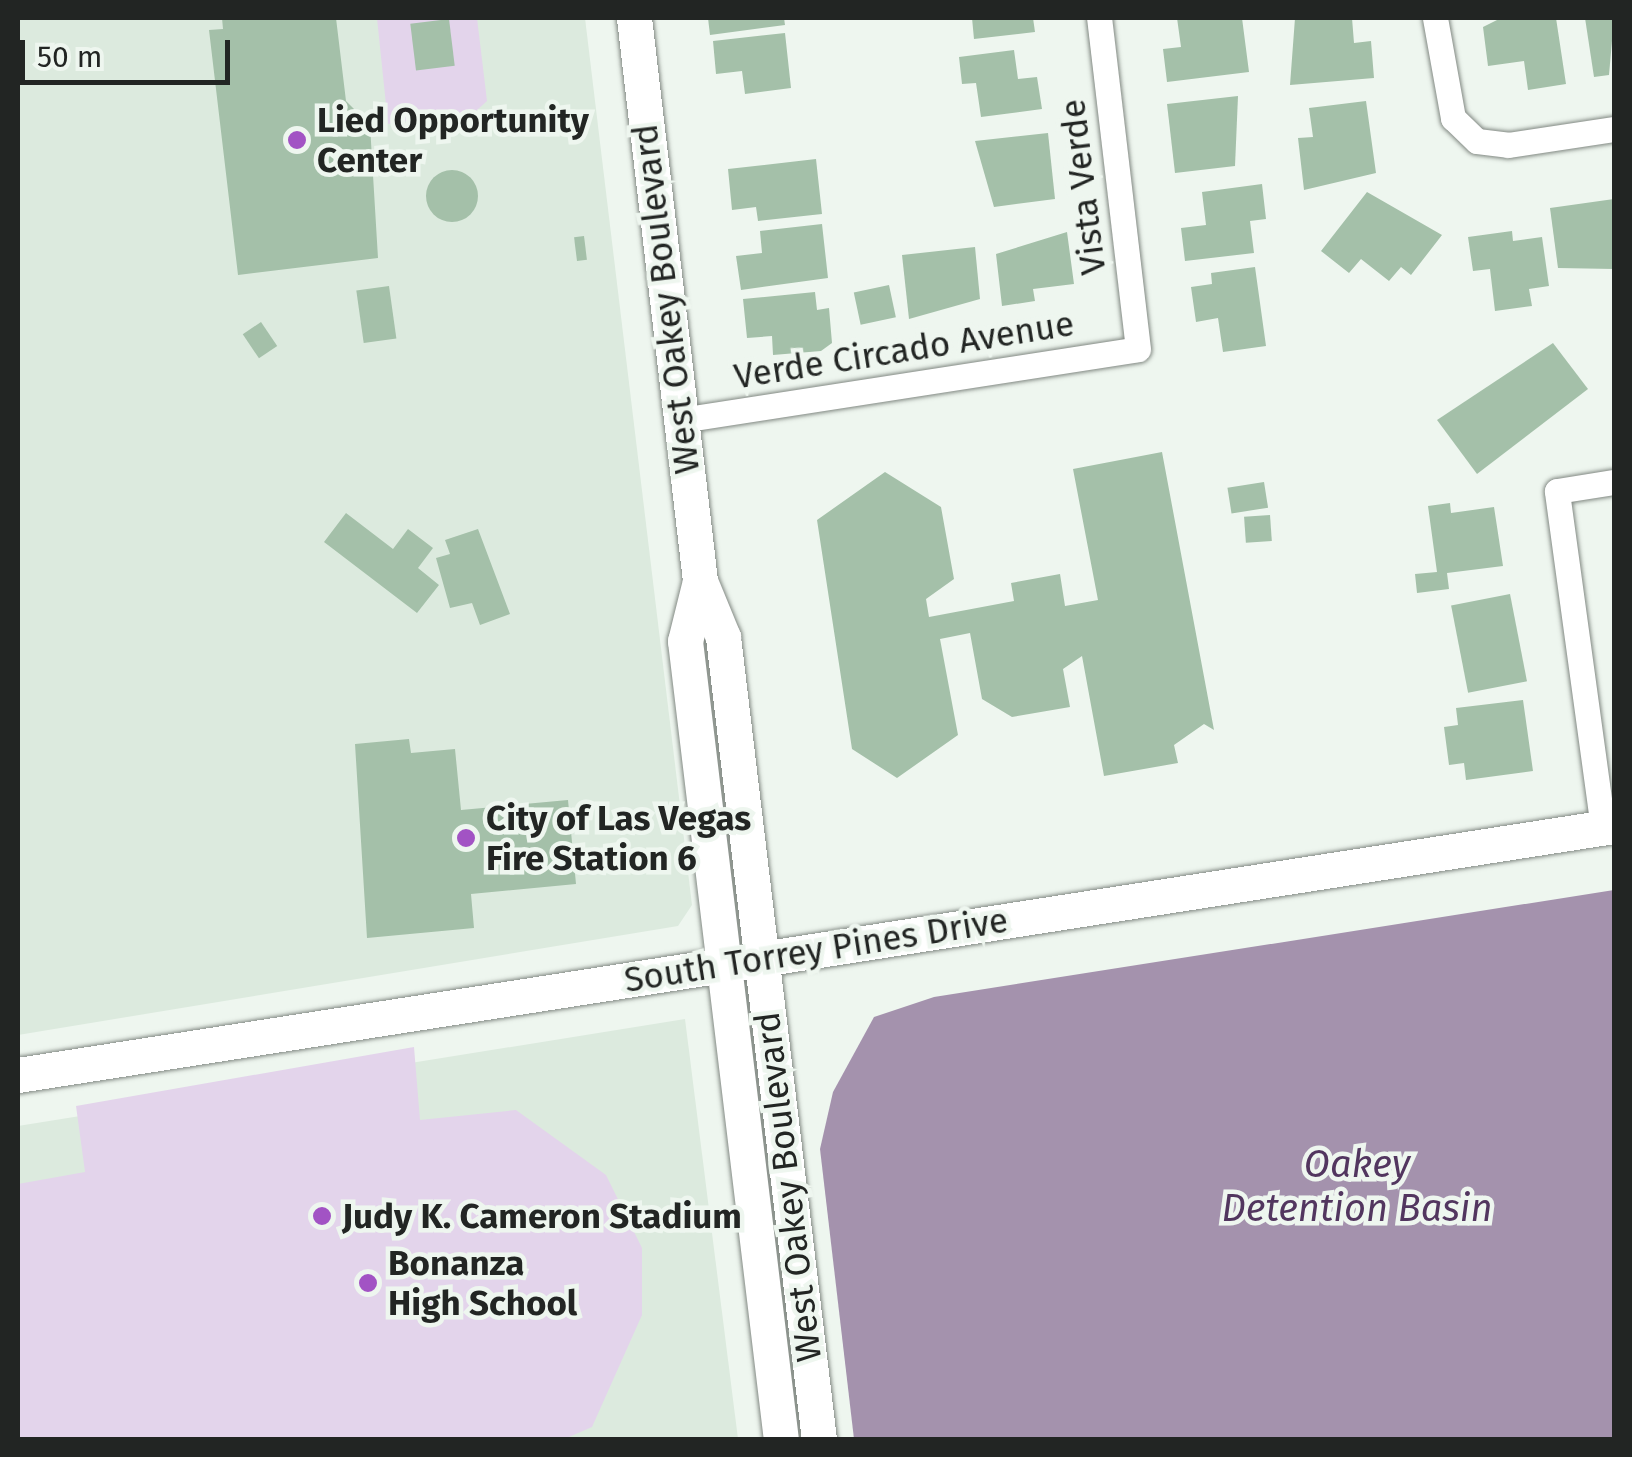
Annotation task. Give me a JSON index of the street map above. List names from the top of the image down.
{
  "streets": {
    "main road": ["West Oakey Boulevard", "South Torrey Pines Drive"],
    "street": ["Vista Verde", "Verde Circado Avenue"]
  },
  "crossings": [
    ["Vista Verde", "Verde Circado Avenue"],
    ["West Oakey Boulevard", "Verde Circado Avenue"],
    ["West Oakey Boulevard", "South Torrey Pines Drive"]
  ],
  "water": ["Oakey Detention Basin"],
  "places": [
    "Lied Opportunity Center",
    "City of Las Vegas Fire Station 6",
    "Judy K. Cameron Stadium",
    "Bonanza High School"
  ],
  "scale_bar": "50 m"
}
